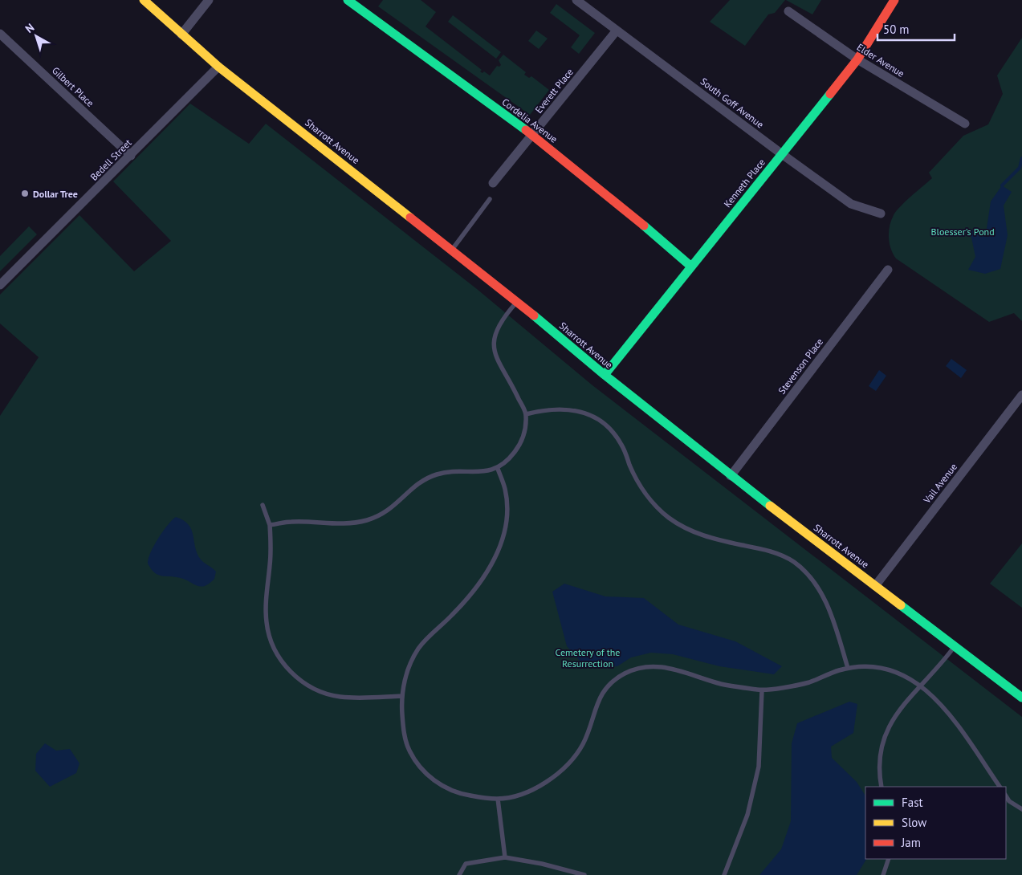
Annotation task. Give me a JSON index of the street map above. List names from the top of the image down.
{
  "streets": {
    "street": [
      "Elder Avenue",
      "Gilbert Place",
      "Everett Place",
      "South Goff Avenue",
      "Cordelia Avenue",
      "Sharrott Avenue",
      "Bedell Street",
      "Kenneth Place",
      "Stevenson Place",
      "Vail Avenue"
    ]
  },
  "crossings": [
    ["Elder Avenue", "Kenneth Place"],
    ["Gilbert Place", "Bedell Street"],
    ["Everett Place", "South Goff Avenue"],
    ["Everett Place", "Cordelia Avenue"],
    ["South Goff Avenue", "Kenneth Place"],
    ["Cordelia Avenue", "Kenneth Place"],
    ["Sharrott Avenue", "Bedell Street"],
    ["Sharrott Avenue", "Kenneth Place"],
    ["Sharrott Avenue", "Stevenson Place"],
    ["Sharrott Avenue", "Vail Avenue"]
  ],
  "parks": ["Bloesser's Pond", "Cemetery of the Resurrection"],
  "places": ["Dollar Tree"],
  "legend": ["Fast", "Slow", "Jam"],
  "scale_bar": "50 m",
  "north": "top left"
}
